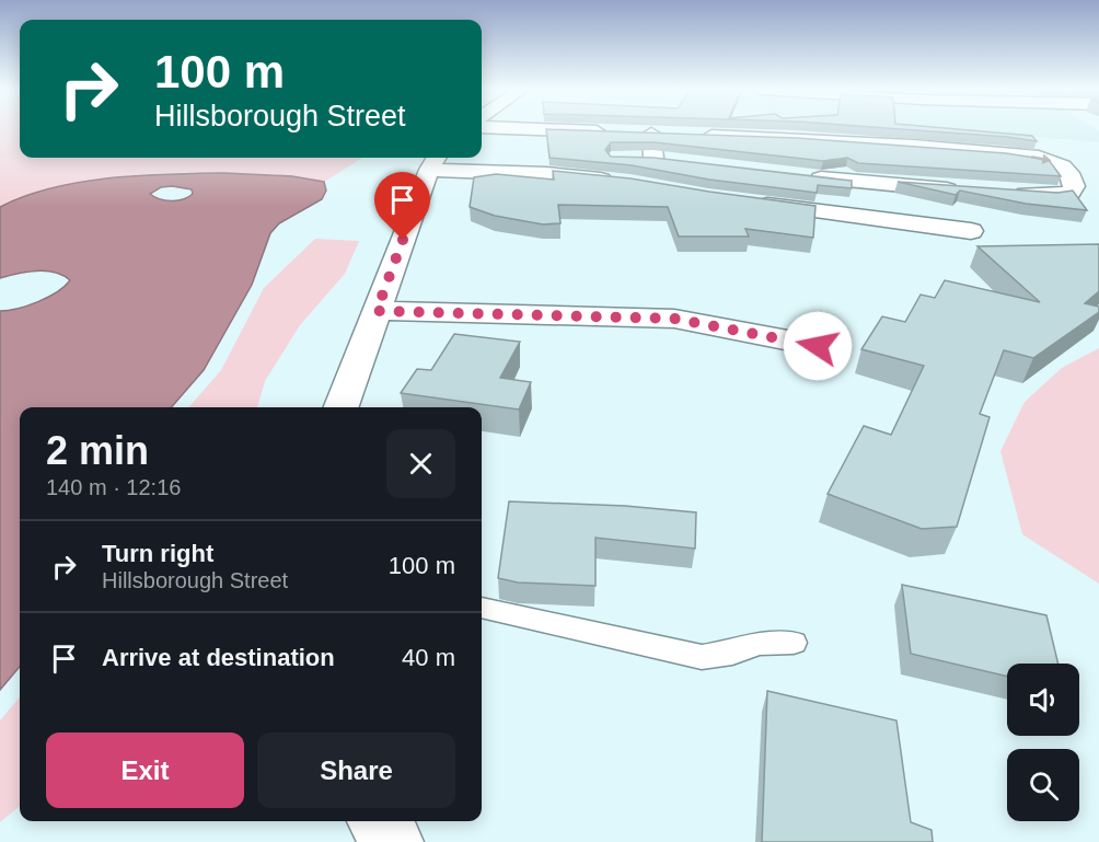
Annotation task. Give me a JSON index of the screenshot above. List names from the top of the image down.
{
  "page": {
    "turn": ["100 m", "Hillsborough Street"],
    "heading": ["2 min", "140 m · 12:16"],
    "list": [
      {
        "name": "Turn right",
        "note": "Hillsborough Street",
        "value": "100 m"
      },
      {
        "name": "Arrive at destination",
        "value": "40 m"
      }
    ],
    "buttons": ["Exit", "Share"]
  }
}
